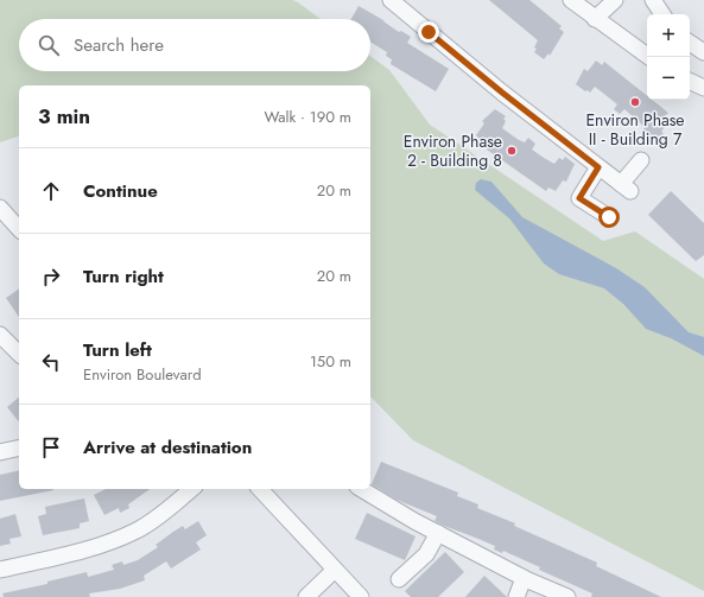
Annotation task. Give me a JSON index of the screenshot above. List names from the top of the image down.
{
  "places": ["Environ Phase II - Building 7", "Environ Phase 2 - Building 8"],
  "page": {
    "map_buttons": ["+", "−"],
    "search": "Search here",
    "heading": ["3 min", "Walk · 190 m"],
    "list": [
      ["Continue", "20 m"],
      ["Turn right", "20 m"],
      ["Turn left", "Environ Boulevard", "150 m"],
      "Arrive at destination"
    ]
  }
}
